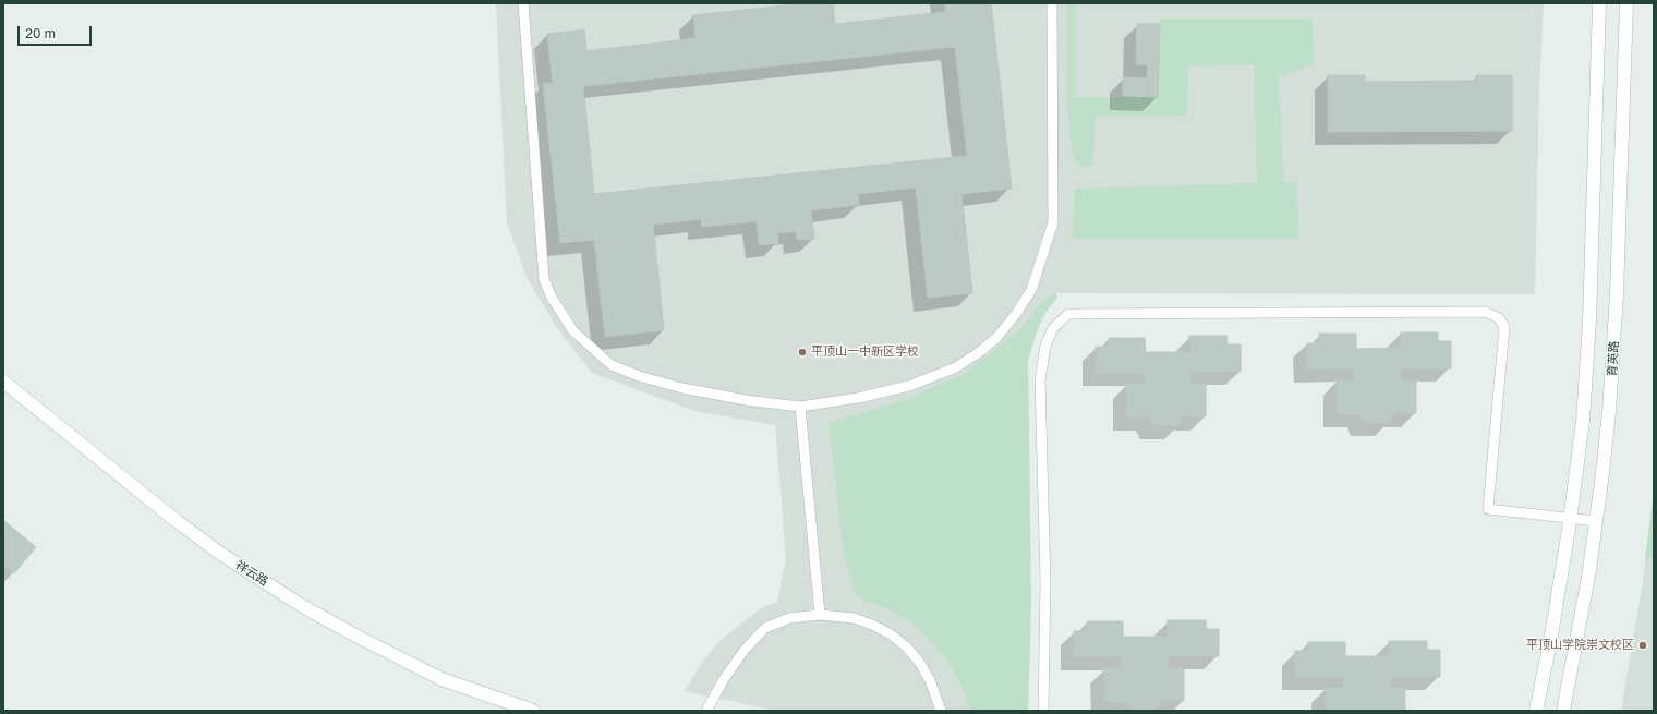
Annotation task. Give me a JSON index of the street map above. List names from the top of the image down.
{
  "streets": {
    "street": ["育英路", "祥云路"]
  },
  "places": ["平顶山一中新区学校", "平顶山学院崇文校区"],
  "scale_bar": "20 m"
}
